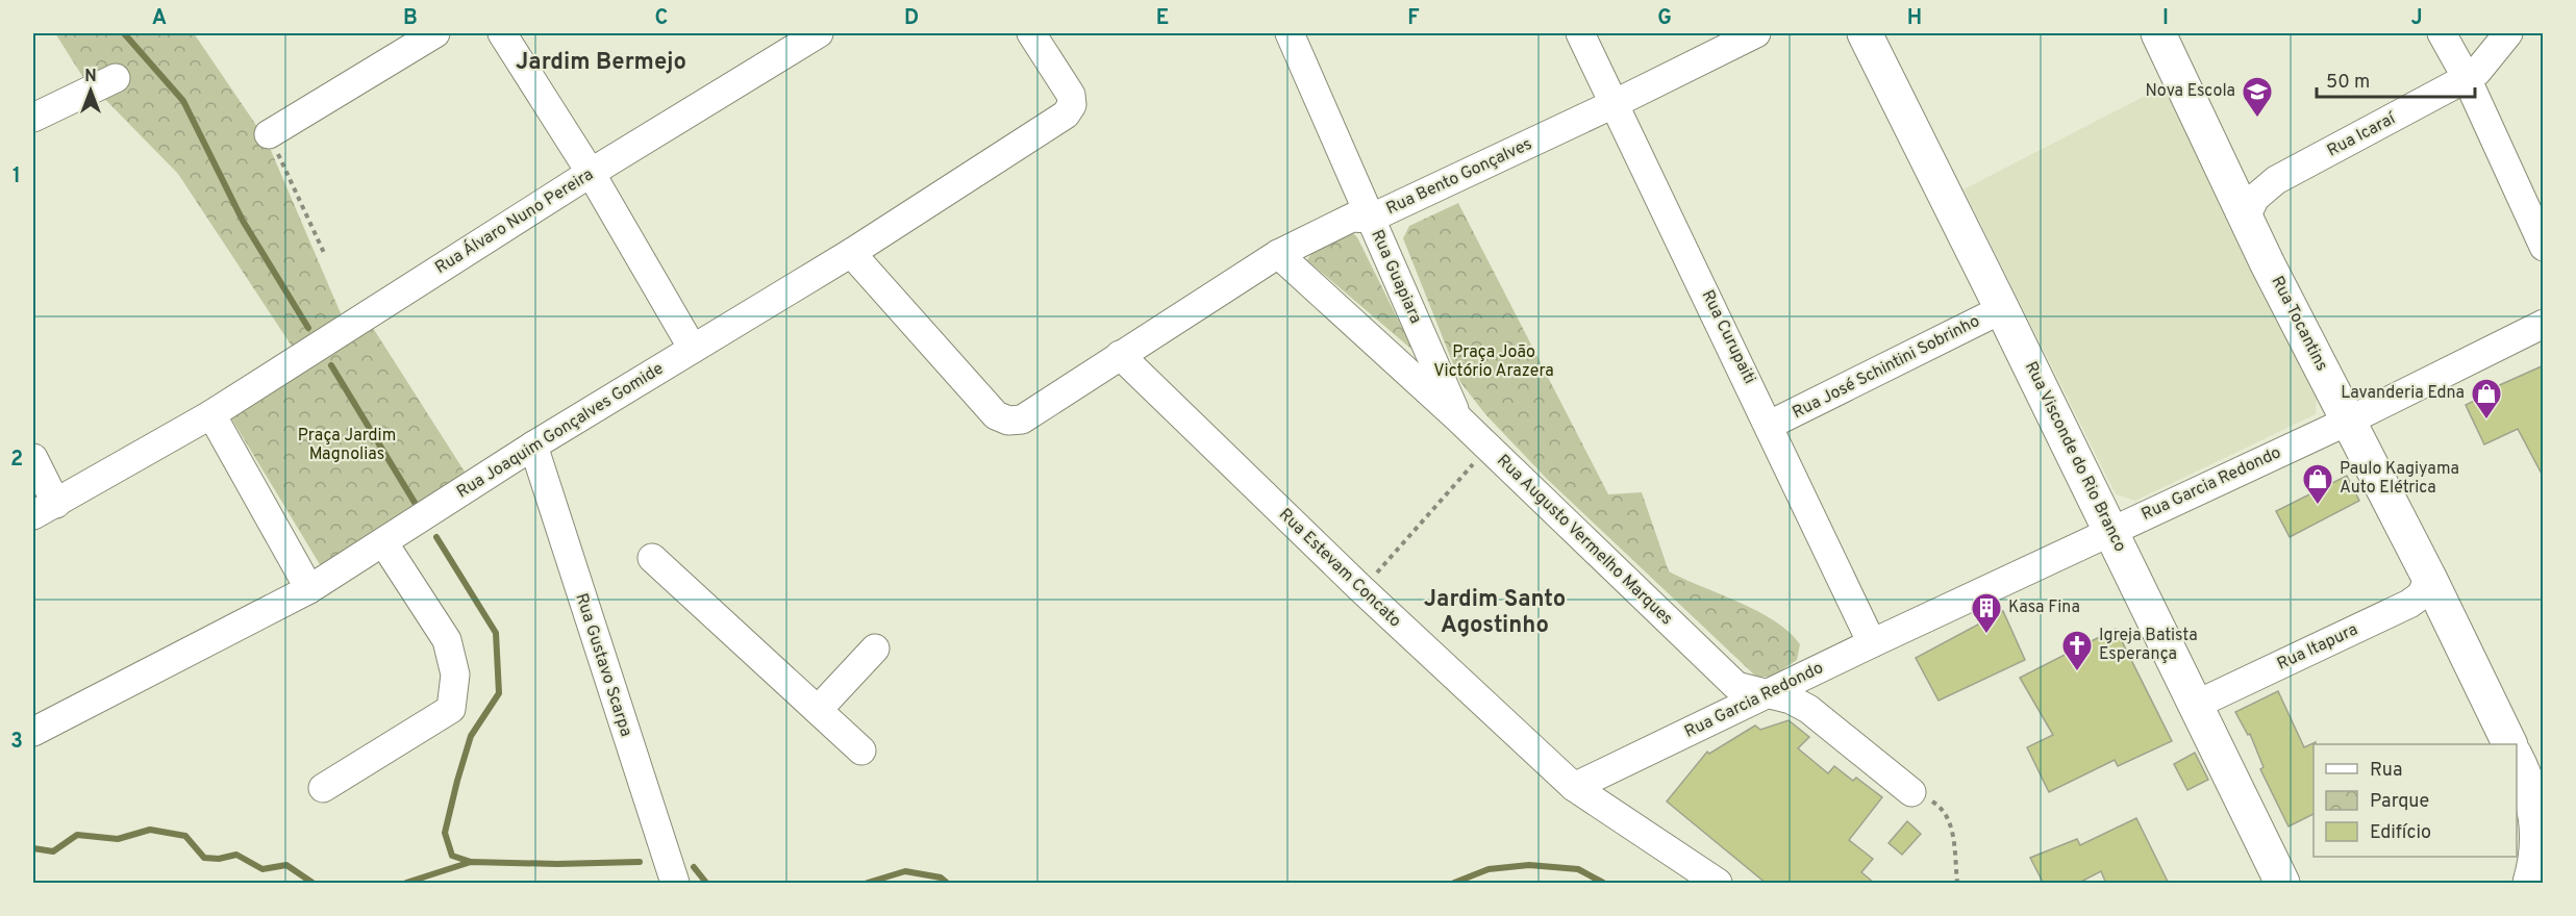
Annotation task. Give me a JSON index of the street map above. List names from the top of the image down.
{
  "streets": {
    "main road": ["Rua Tocantins", "Rua Visconde do Rio Branco"],
    "street": [
      "Rua Icaraí",
      "Rua Bento Gonçalves",
      "Rua Álvaro Nuno Pereira",
      "Rua Guapiara",
      "Rua Curupaiti",
      "Rua José Schintini Sobrinho",
      "Rua Joaquim Gonçalves Gomide",
      "Rua Garcia Redondo",
      "Rua Augusto Vermelho Marques",
      "Rua Estevam Concato",
      "Rua Itapura",
      "Rua Gustavo Scarpa"
    ]
  },
  "crossings": [
    ["Rua Icaraí", "Rua Tocantins"],
    ["Rua Bento Gonçalves", "Rua Guapiara"],
    ["Rua Bento Gonçalves", "Rua Curupaiti"],
    ["Rua Bento Gonçalves", "Rua Joaquim Gonçalves Gomide"],
    ["Rua Bento Gonçalves", "Rua Augusto Vermelho Marques"],
    ["Rua Bento Gonçalves", "Rua Estevam Concato"],
    ["Rua Guapiara", "Rua Augusto Vermelho Marques"],
    ["Rua Tocantins", "Rua Garcia Redondo"],
    ["Rua Tocantins", "Rua Itapura"],
    ["Rua Curupaiti", "Rua José Schintini Sobrinho"],
    ["Rua Curupaiti", "Rua Garcia Redondo"],
    ["Rua José Schintini Sobrinho", "Rua Visconde do Rio Branco"],
    ["Rua Joaquim Gonçalves Gomide", "Rua Gustavo Scarpa"],
    ["Rua Visconde do Rio Branco", "Rua Garcia Redondo"],
    ["Rua Visconde do Rio Branco", "Rua Itapura"],
    ["Rua Garcia Redondo", "Rua Augusto Vermelho Marques"],
    ["Rua Garcia Redondo", "Rua Estevam Concato"]
  ],
  "districts": ["Jardim Bermejo", "Jardim Santo Agostinho"],
  "parks": ["Praça João Victório Arazera", "Praça Jardim Magnolias"],
  "places": {
    "school or university": ["Nova Escola"],
    "shop": ["Lavanderia Edna", "Paulo Kagiyama Auto Elétrica"],
    "building": ["Kasa Fina"],
    "church": ["Igreja Batista Esperança"]
  },
  "legend": ["Rua", "Parque", "Edifício"],
  "scale_bar": "50 m",
  "north": "top",
  "grid": {
    "columns": [
      "A",
      "B",
      "C",
      "D",
      "E",
      "F",
      "G",
      "H",
      "I",
      "J"
    ],
    "rows": ["1", "2", "3"]
  }
}
